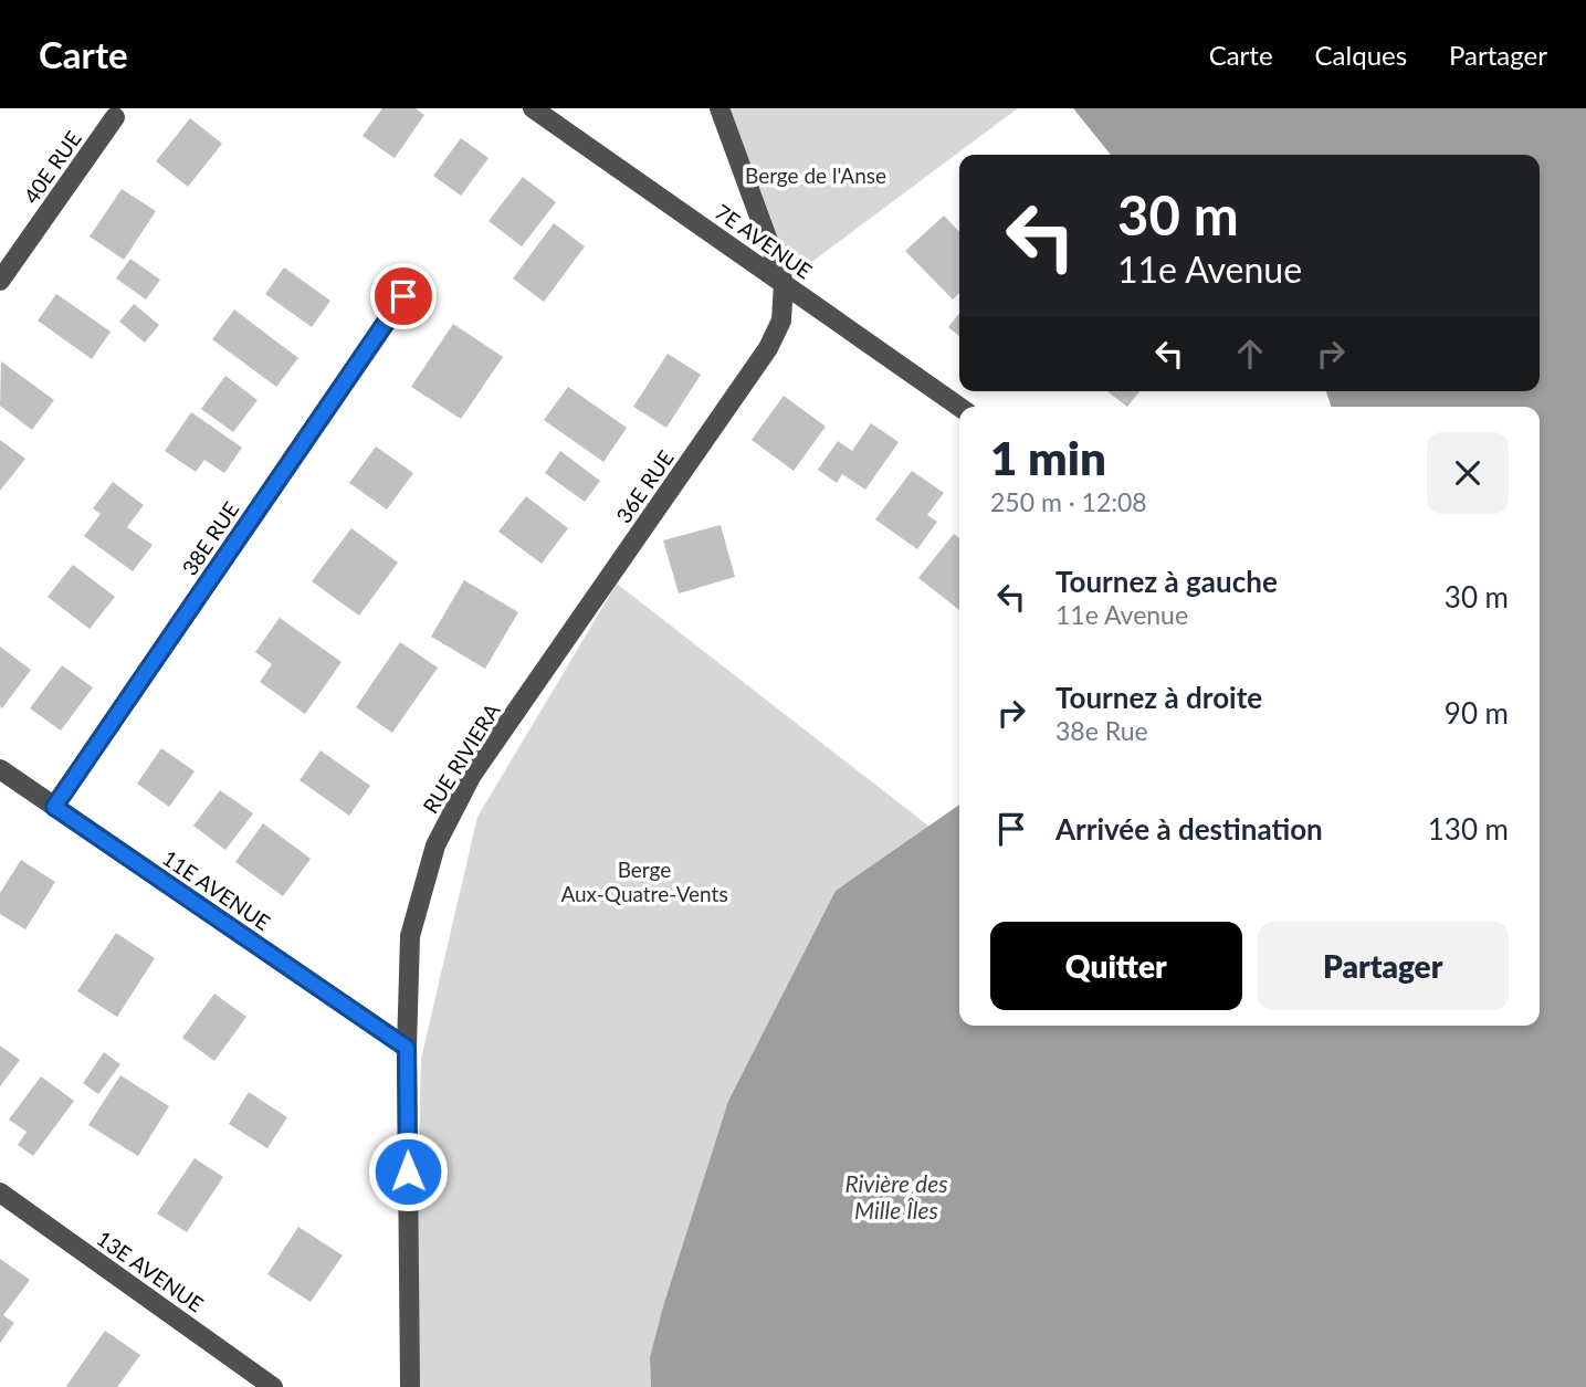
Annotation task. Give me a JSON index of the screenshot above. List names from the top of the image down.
{
  "streets": {
    "street": [
      "40E RUE",
      "7E AVENUE",
      "36E RUE",
      "38E RUE",
      "RUE RIVIERA",
      "11E AVENUE",
      "13E AVENUE"
    ]
  },
  "crossings": [
    ["7E AVENUE", "36E RUE"],
    ["36E RUE", "RUE RIVIERA"],
    ["38E RUE", "11E AVENUE"],
    ["RUE RIVIERA", "11E AVENUE"]
  ],
  "water": ["Rivière des Mille Îles"],
  "parks": ["Berge de l'Anse", "Berge Aux-Quatre-Vents"],
  "page": {
    "header": "Carte",
    "nav": ["Carte", "Calques", "Partager"],
    "turn": ["30 m", "11e Avenue"],
    "heading": ["1 min", "250 m · 12:08"],
    "list": [
      {
        "name": "Tournez à gauche",
        "note": "11e Avenue",
        "value": "30 m"
      },
      {
        "name": "Tournez à droite",
        "note": "38e Rue",
        "value": "90 m"
      },
      {
        "name": "Arrivée à destination",
        "value": "130 m"
      }
    ],
    "buttons": ["Quitter", "Partager"]
  }
}
